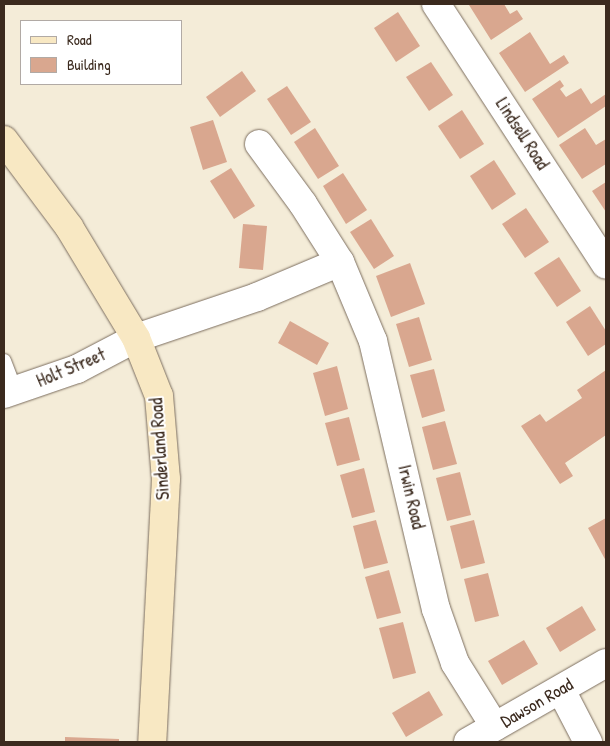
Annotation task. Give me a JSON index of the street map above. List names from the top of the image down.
{
  "streets": {
    "street": [
      "Lindsell Road",
      "Holt Street",
      "Sinderland Road",
      "Irwin Road",
      "Dawson Road"
    ]
  },
  "crossings": [
    ["Holt Street", "Sinderland Road"],
    ["Irwin Road", "Dawson Road"]
  ],
  "legend": ["Road", "Building"]
}
